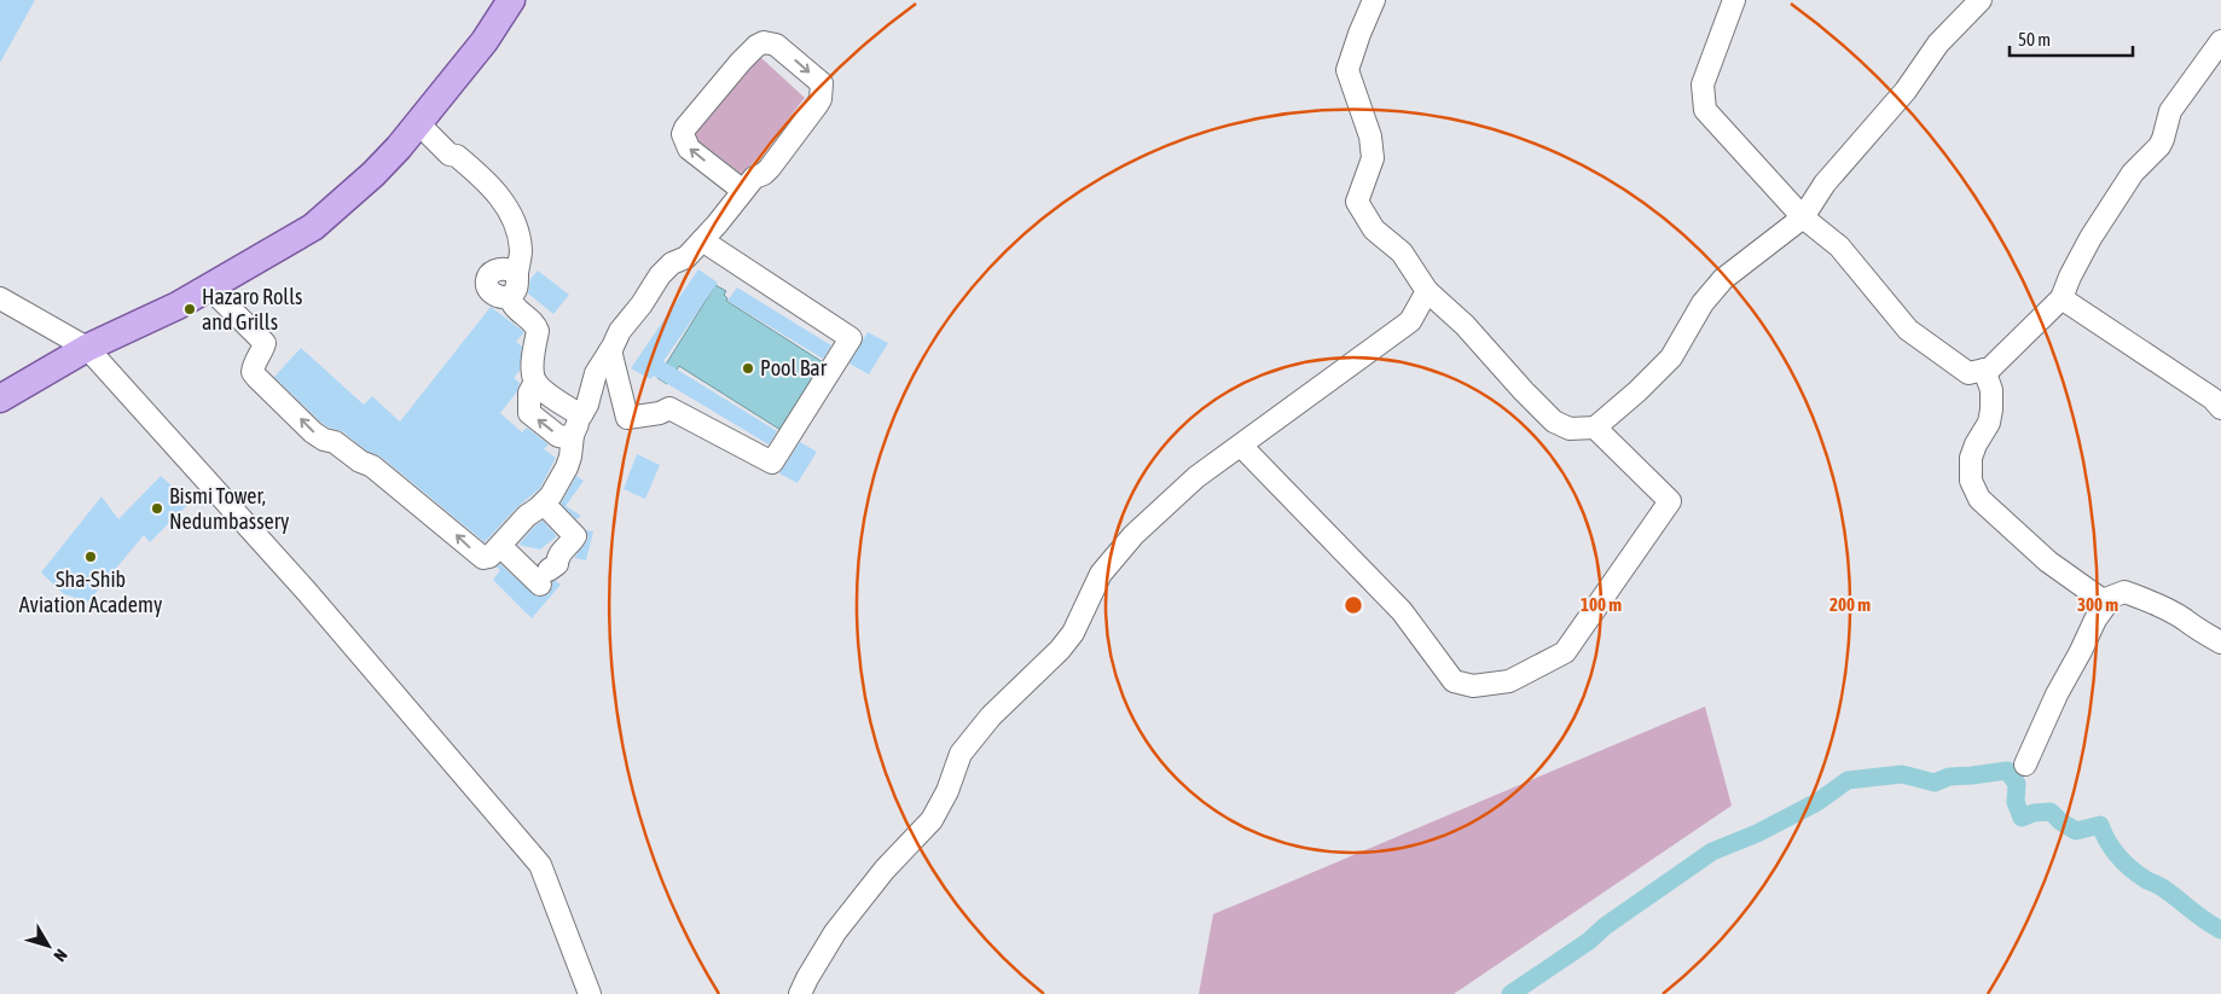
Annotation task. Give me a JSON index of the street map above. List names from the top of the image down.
{
  "places": [
    "Hazaro Rolls and Grills",
    "Pool Bar",
    "Bismi Tower, Nedumbassery",
    "Sha-Shib Aviation Academy"
  ],
  "scale_bar": "50 m",
  "north": "bottom right",
  "rings": ["100 m", "200 m", "300 m"]
}
